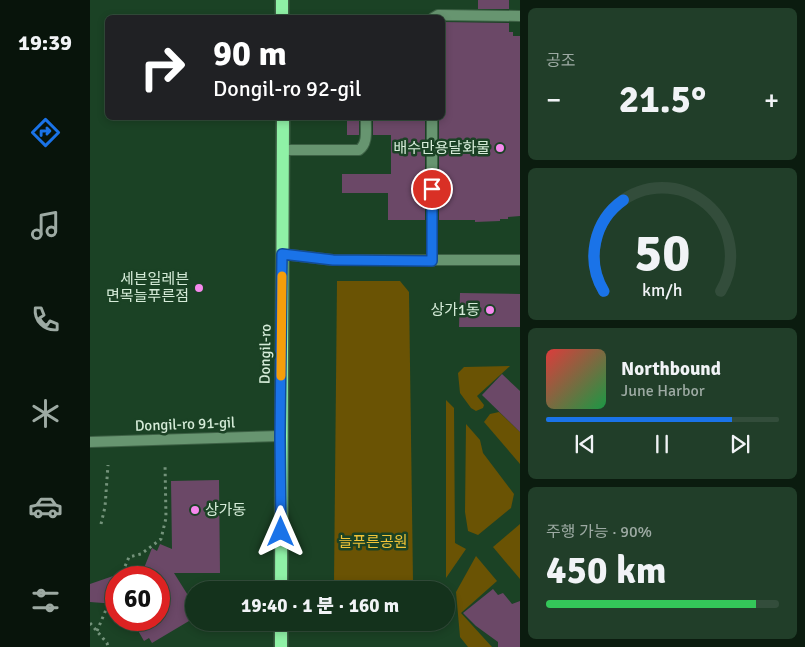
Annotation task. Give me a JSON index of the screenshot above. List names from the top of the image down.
{
  "streets": {
    "main road": ["Dongil-ro"],
    "street": ["Dongil-ro 91-gil"]
  },
  "crossings": [
    ["Dongil-ro", "Dongil-ro 91-gil"]
  ],
  "parks": ["늘푸른공원"],
  "places": [
    "배수만용달화물",
    "세븐일레븐 면목늘푸른점",
    "상가1동",
    "상가동"
  ],
  "page": {
    "tabs": "19:39",
    "tile": [
      "공조",
      ["주행 가능 · 90%", "450 km"]
    ],
    "turn": ["90 m", "Dongil-ro 92-gil"],
    "heat": ["−", "21.5°", "+"],
    "song": ["Northbound", "June Harbor"],
    "limit": "60",
    "trip": "19:40 · 1 분 · 160 m",
    "gauge": ["50", "km/h"]
  }
}
